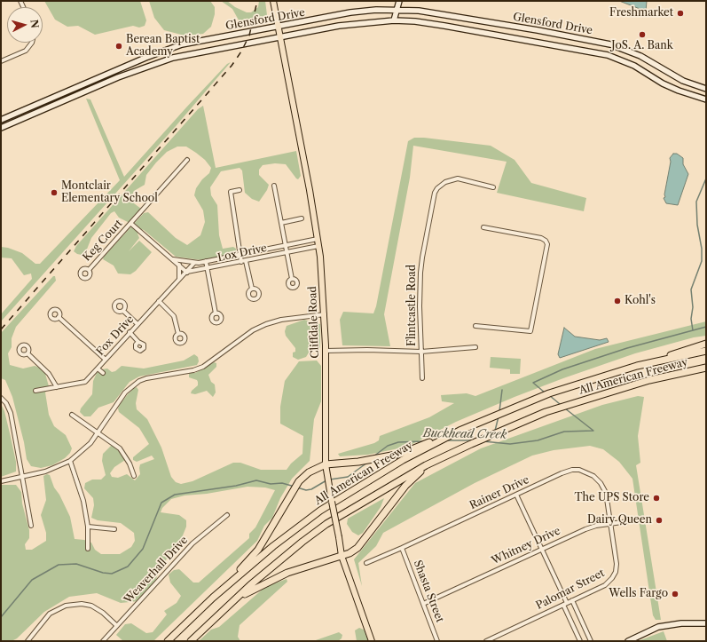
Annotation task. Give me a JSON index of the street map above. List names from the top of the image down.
{
  "streets": {
    "highway": ["All American Freeway"],
    "main road": ["Glensford Drive", "Cliffdale Road"],
    "street": [
      "Keg Court",
      "Lox Drive",
      "Flintcastle Road",
      "Fox Drive",
      "Rainer Drive",
      "Whitney Drive",
      "Weaverhall Drive",
      "Palomar Street",
      "Shasta Street"
    ]
  },
  "crossings": [
    ["Glensford Drive", "Cliffdale Road"],
    ["Lox Drive", "Cliffdale Road"],
    ["Lox Drive", "Fox Drive"],
    ["Rainer Drive", "Whitney Drive"],
    ["Rainer Drive", "Palomar Street"],
    ["Rainer Drive", "Shasta Street"],
    ["Whitney Drive", "Palomar Street"],
    ["Whitney Drive", "Shasta Street"]
  ],
  "water": ["Buckhead Creek"],
  "places": [
    "Freshmarket",
    "JoS. A. Bank",
    "Berean Baptist Academy",
    "Montclair Elementary School",
    "Kohl's",
    "The UPS Store",
    "Dairy Queen",
    "Wells Fargo"
  ],
  "north": "right"
}
